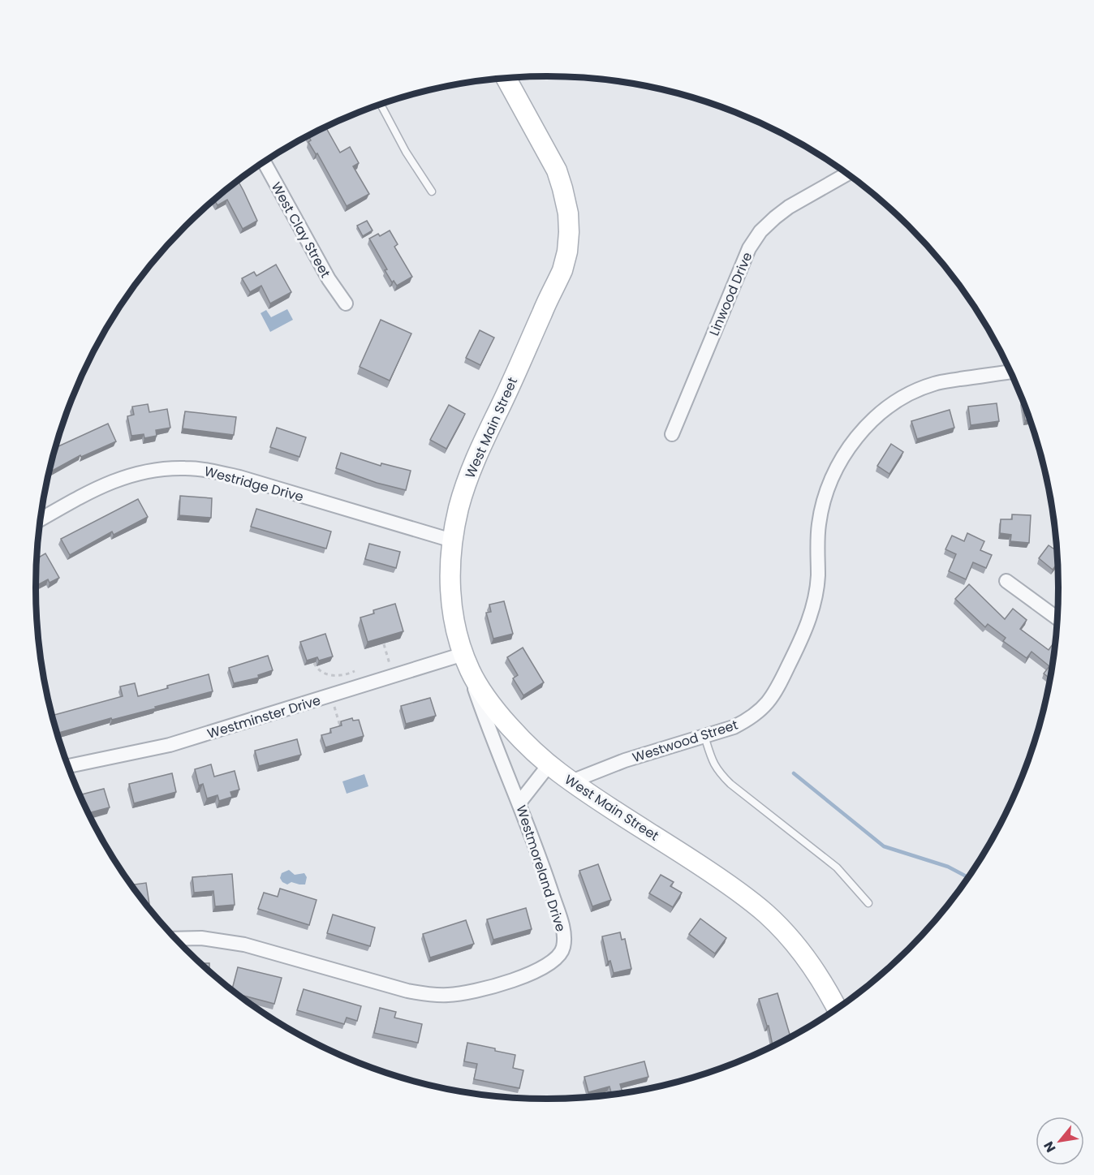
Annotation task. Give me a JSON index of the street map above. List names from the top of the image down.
{
  "streets": {
    "main road": ["West Main Street"],
    "street": [
      "West Clay Street",
      "Linwood Drive",
      "Westridge Drive",
      "Westminster Drive",
      "Westwood Street",
      "Westmoreland Drive"
    ]
  },
  "crossings": [
    ["West Main Street", "Westridge Drive"],
    ["West Main Street", "Westminster Drive"],
    ["West Main Street", "Westwood Street"],
    ["West Main Street", "Westmoreland Drive"],
    ["Westminster Drive", "Westmoreland Drive"]
  ],
  "north": "bottom left"
}
